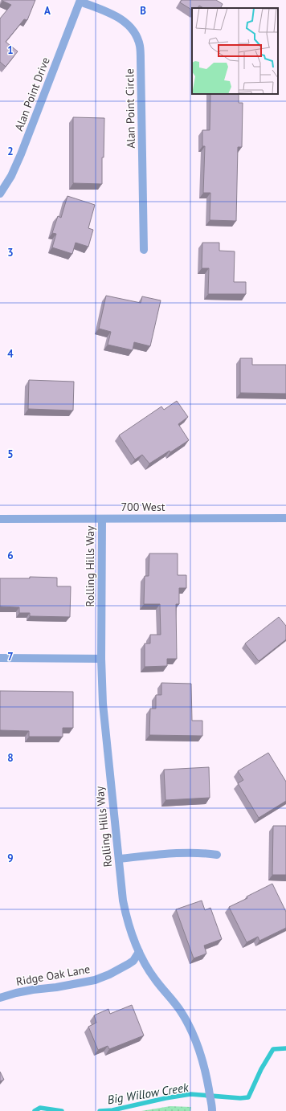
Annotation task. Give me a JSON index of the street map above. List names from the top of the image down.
{
  "streets": {
    "street": [
      "Alan Point Drive",
      "Alan Point Circle",
      "700 West",
      "Rolling Hills Way",
      "Ridge Oak Lane"
    ]
  },
  "crossings": [
    ["Alan Point Drive", "Alan Point Circle"],
    ["700 West", "Rolling Hills Way"],
    ["Rolling Hills Way", "Ridge Oak Lane"]
  ],
  "water": ["Big Willow Creek"],
  "grid": {
    "columns": ["A", "B"],
    "rows": [
      "1",
      "2",
      "3",
      "4",
      "5",
      "6",
      "7",
      "8",
      "9"
    ]
  }
}
